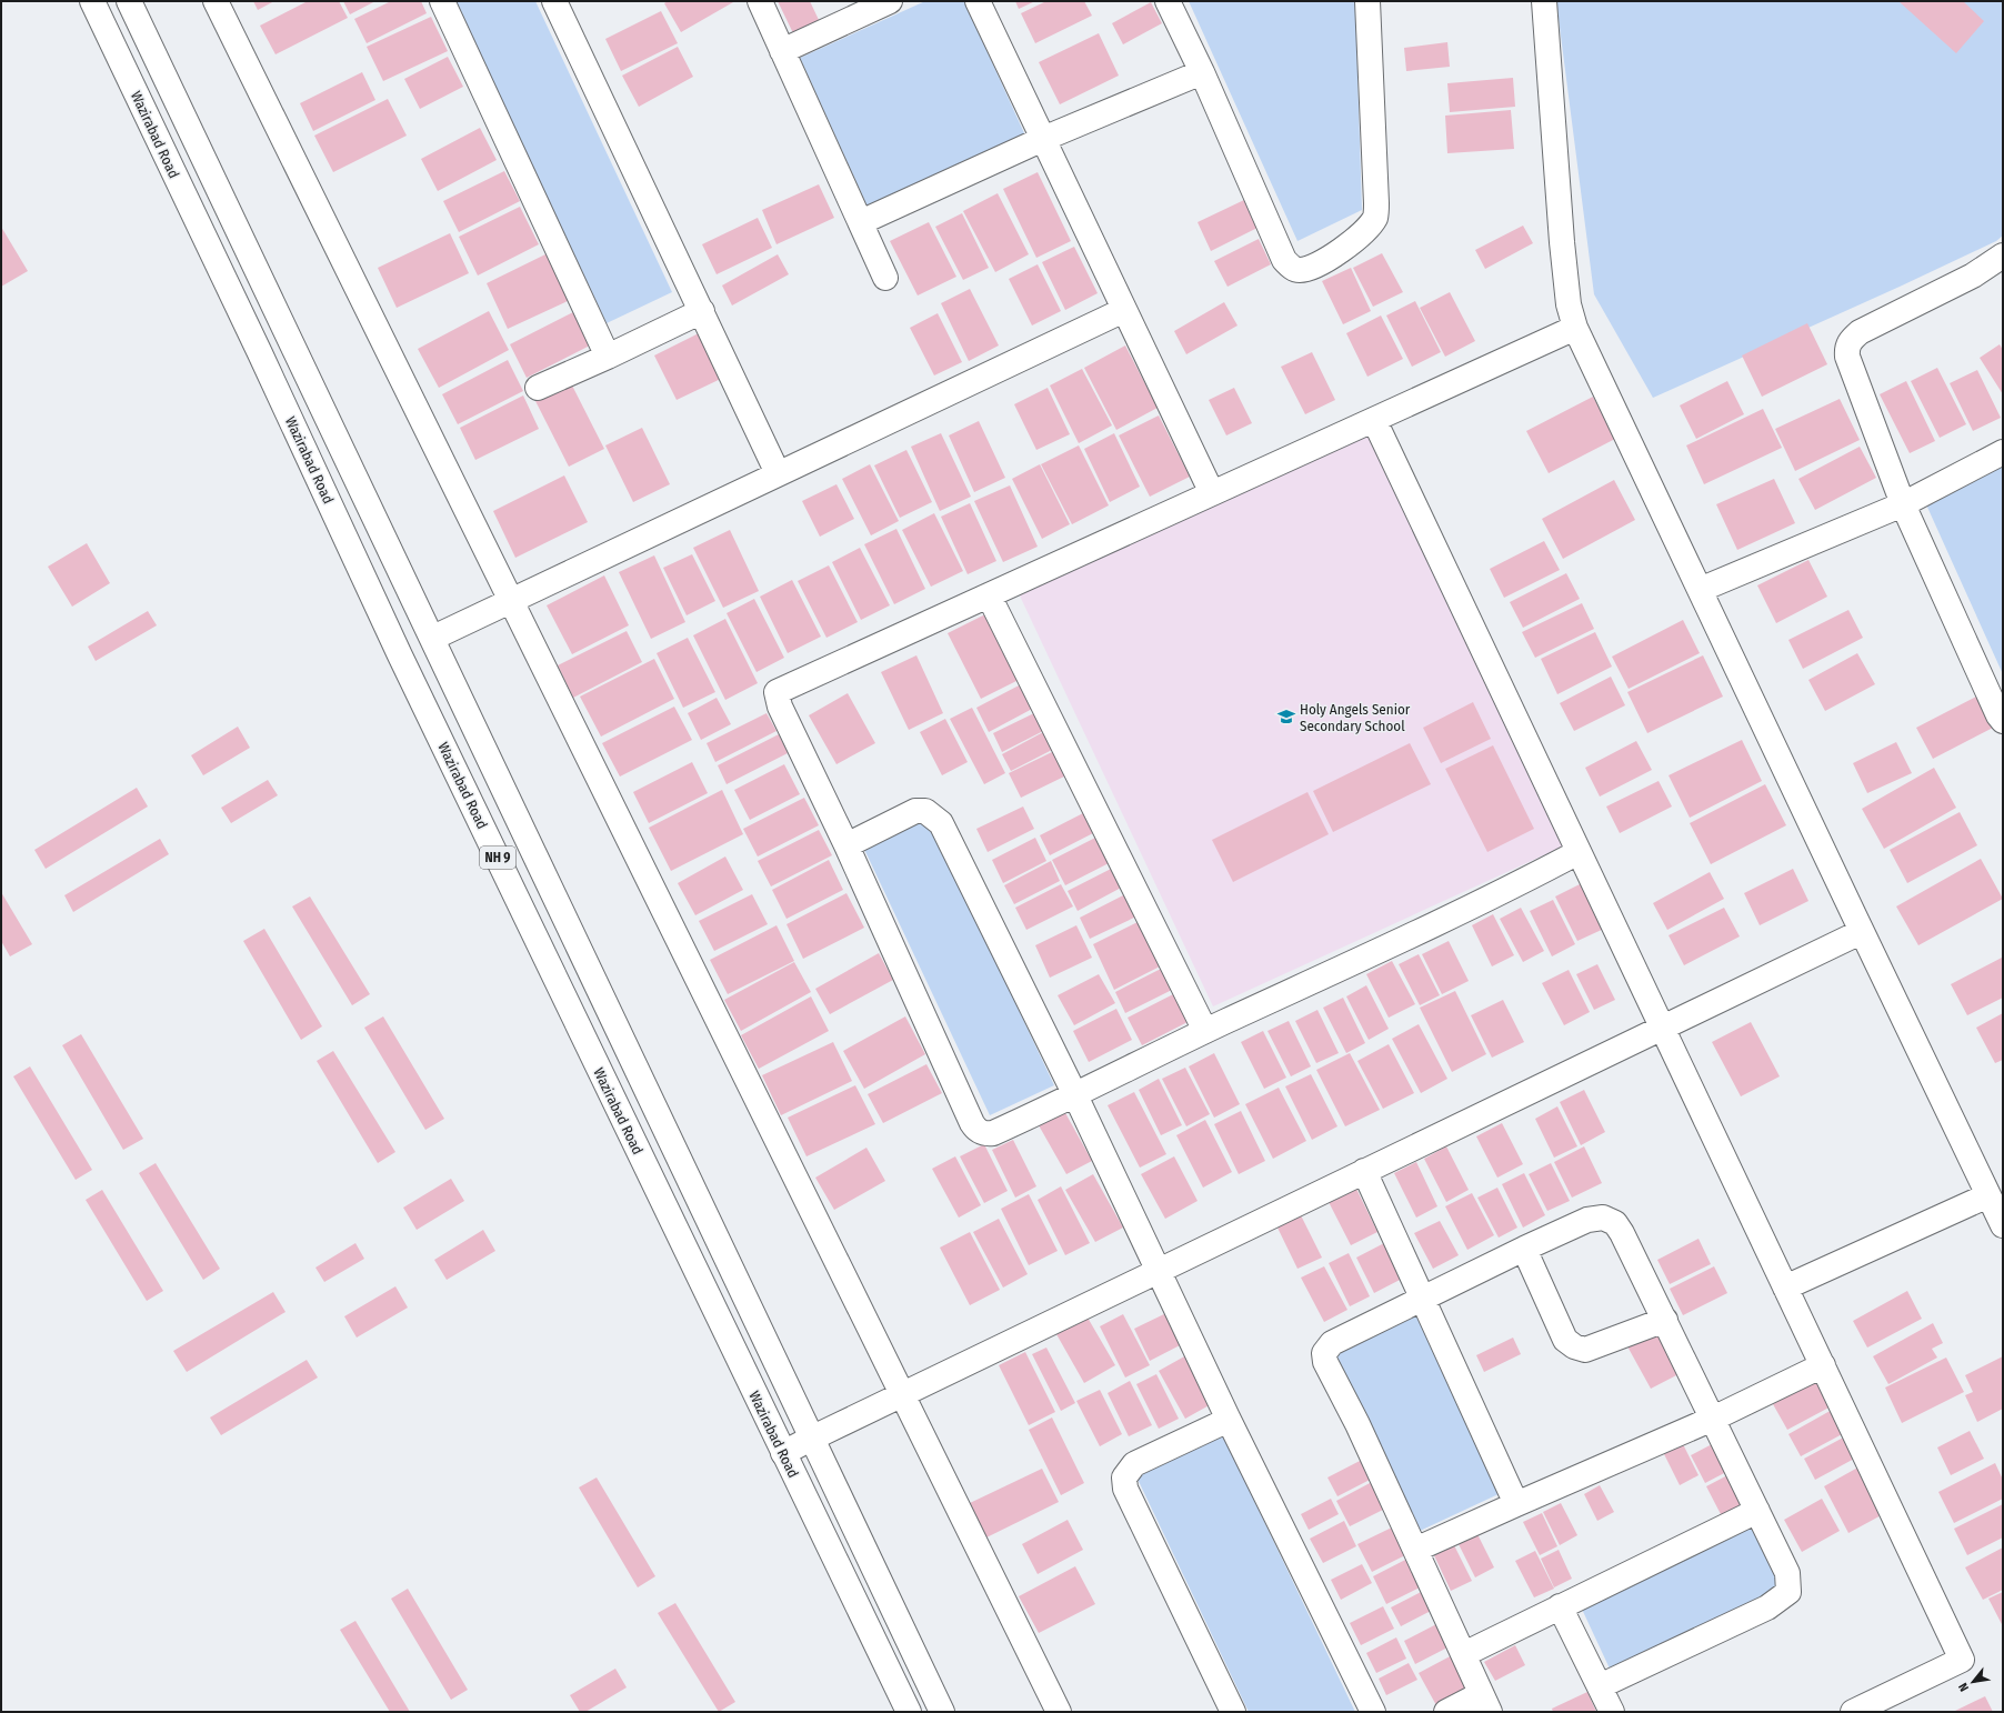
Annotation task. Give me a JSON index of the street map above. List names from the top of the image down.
{
  "streets": {
    "main road": ["Wazirabad Road", "NH 9"]
  },
  "places": {
    "school or university": ["Holy Angels Senior Secondary School"]
  },
  "north": "bottom left"
}
